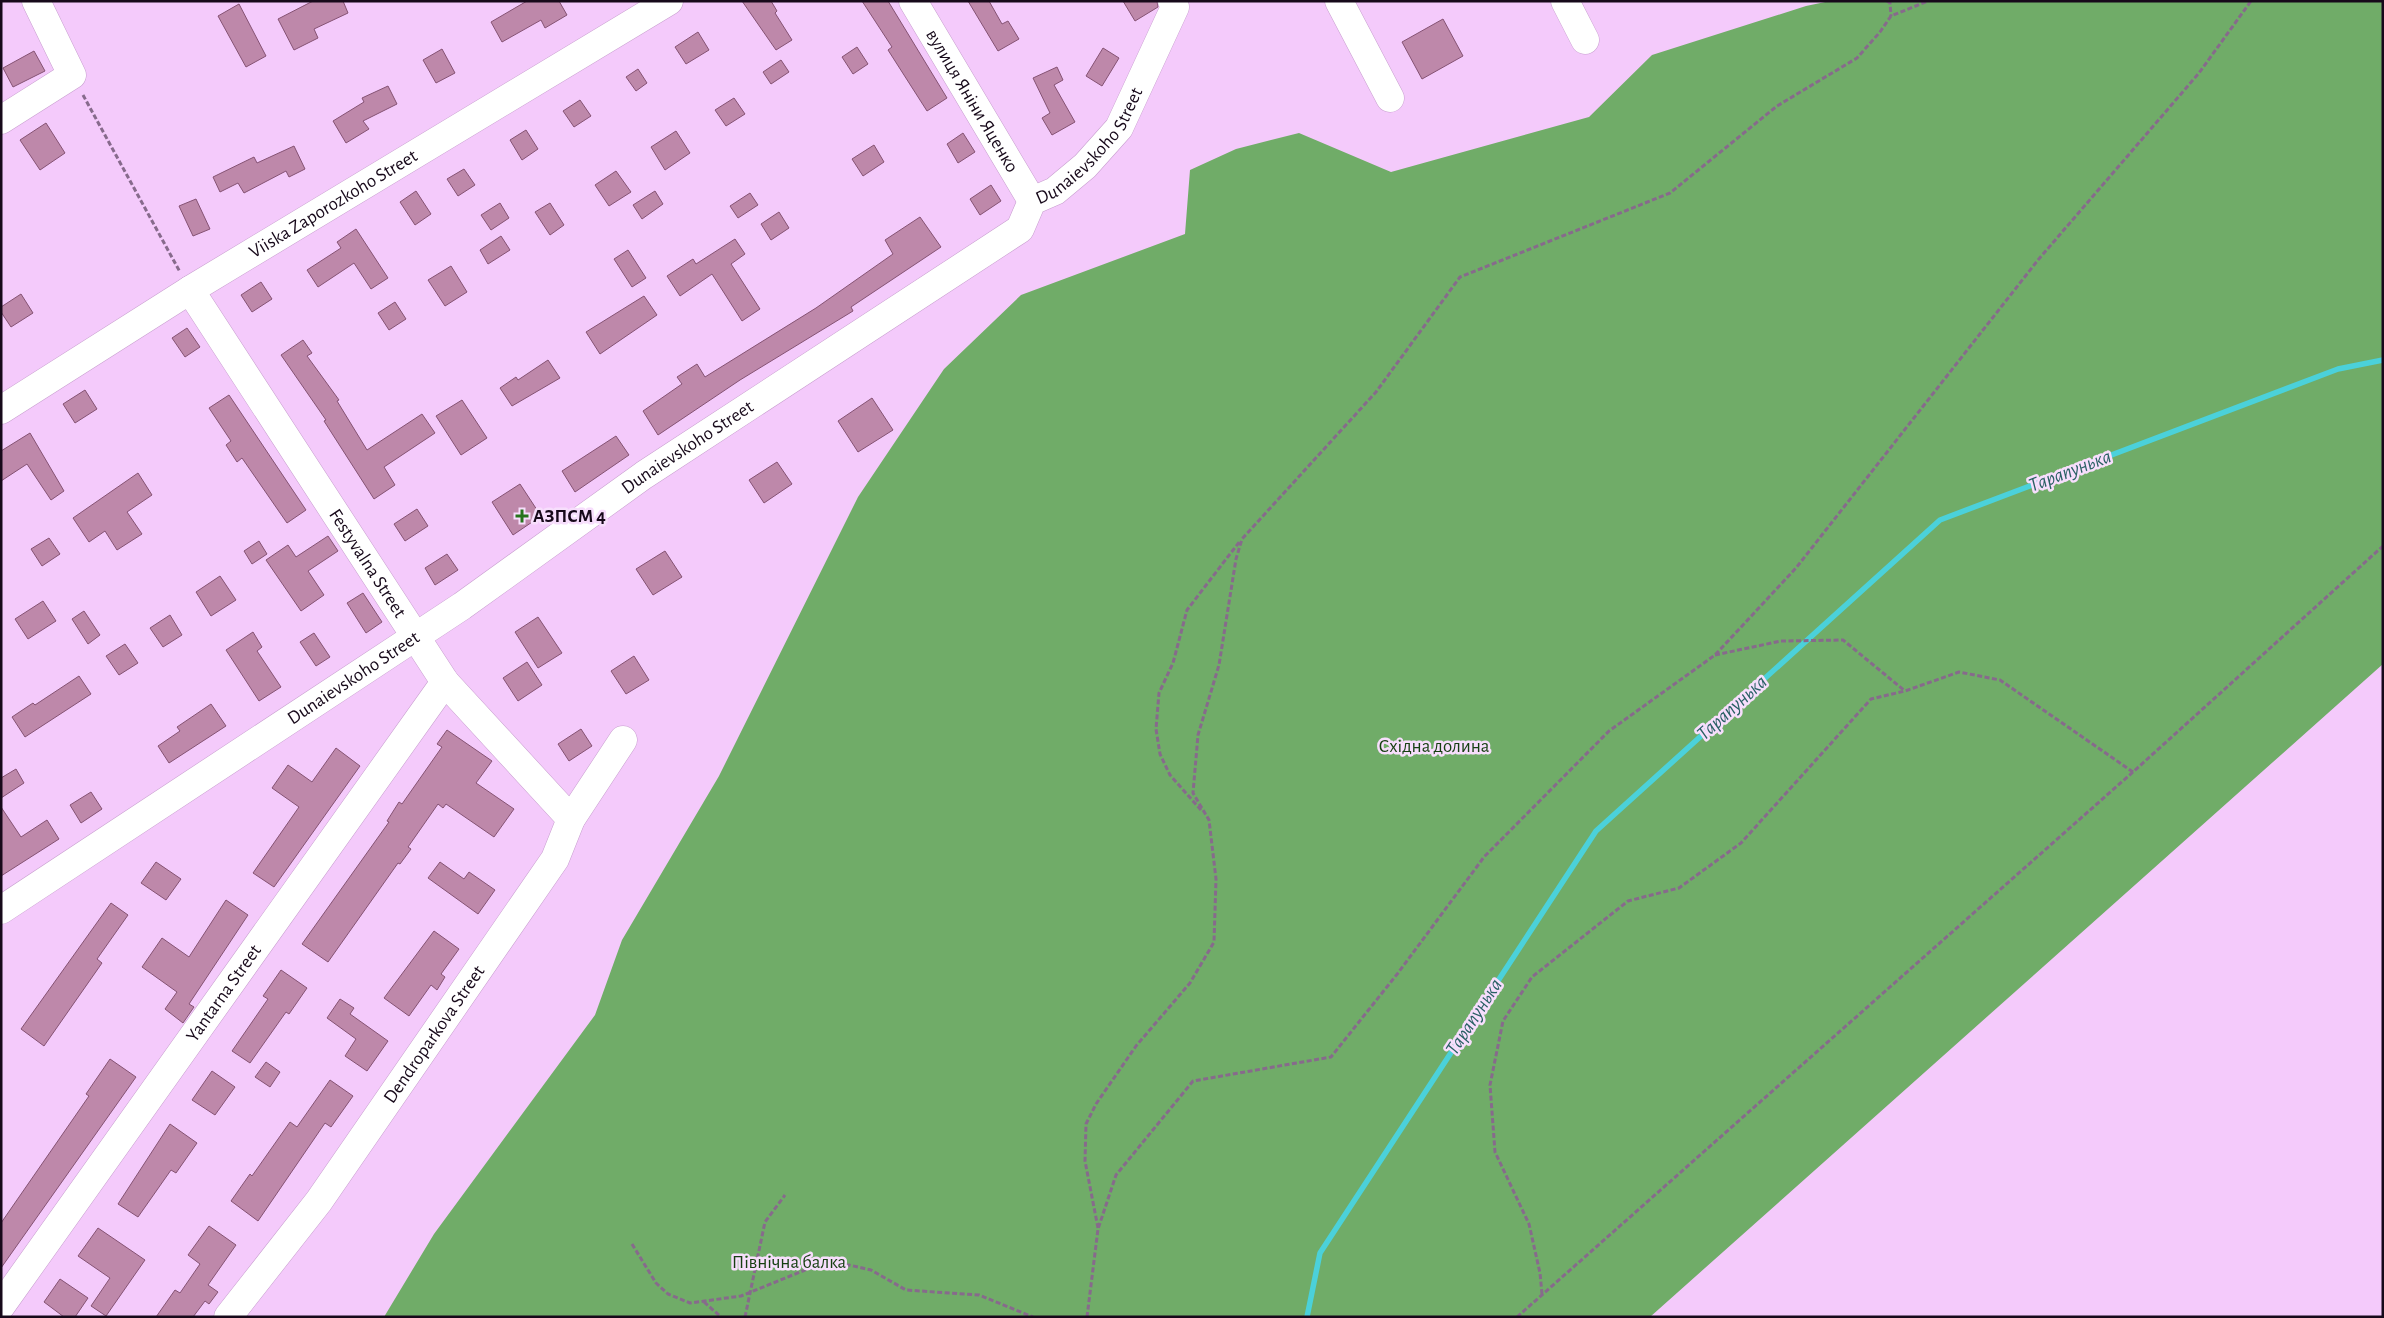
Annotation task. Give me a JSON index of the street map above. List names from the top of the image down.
{
  "streets": {
    "street": [
      "вулиця Яніни Яценко",
      "Dunaievskoho Street",
      "Viiska Zaporozkoho Street",
      "Festyvalna Street",
      "Yantarna Street",
      "Dendroparkova Street"
    ]
  },
  "crossings": [
    ["вулиця Яніни Яценко", "Dunaievskoho Street"],
    ["Dunaievskoho Street", "Festyvalna Street"],
    ["Viiska Zaporozkoho Street", "Festyvalna Street"],
    ["Festyvalna Street", "Yantarna Street"],
    ["Festyvalna Street", "Dendroparkova Street"]
  ],
  "water": ["Тарапунька"],
  "parks": ["Східна долина", "Північна балка"],
  "places": {
    "health": ["АЗПСМ 4"]
  }
}
